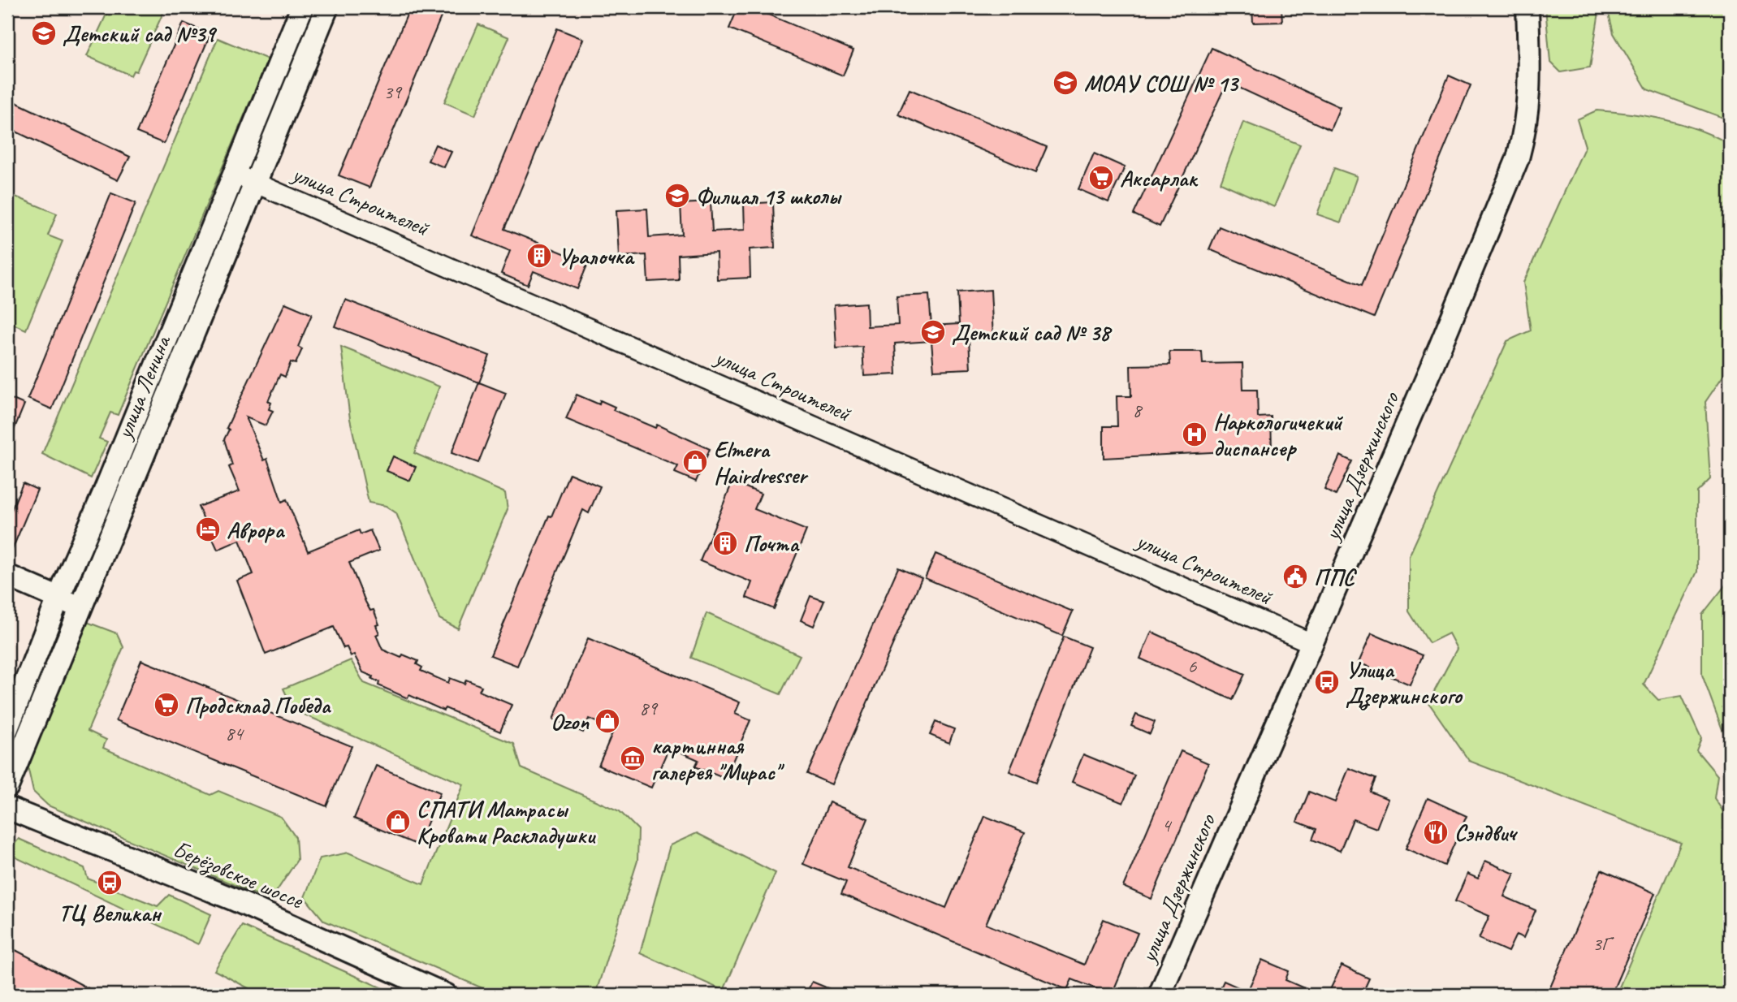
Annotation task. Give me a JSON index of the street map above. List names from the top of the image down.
{
  "streets": {
    "main road": ["улица Ленина", "улица Дзержинского", "Берёзовское шоссе"],
    "street": ["улица Строителей"]
  },
  "crossings": [
    ["улица Строителей", "улица Ленина"],
    ["улица Строителей", "улица Дзержинского"]
  ],
  "places": {
    "school or university": [
      "Детский сад №39",
      "МОАУ СОШ № 13",
      "Филиал 13 школы",
      "Детский сад № 38"
    ],
    "supermarket": ["Аксарлак", "Продсклад Победа"],
    "building": ["Уралочка", "Почта"],
    "hospital": ["Наркологичекий диспансер"],
    "shop": ["Elmera Hairdresser", "Ozon", "СПАТИ Матрасы Кровати Раскладушки"],
    "hotel": ["Аврора"],
    "public building": ["ППС"],
    "bus stop": ["Улица Дзержинского", "ТЦ Великан"],
    "museum": ["картинная галерея \"Мирас\""],
    "restaurant": ["Сэндвич"]
  },
  "house_numbers": [
    "39",
    "8",
    "6",
    "89",
    "84",
    "4",
    "3Г"
  ]
}
